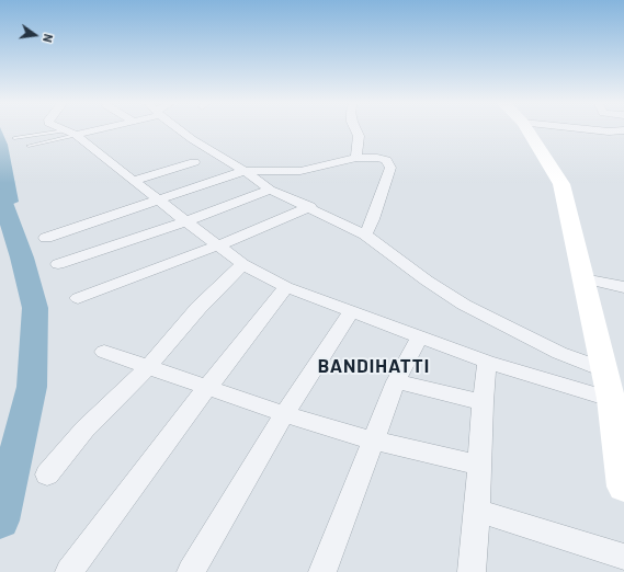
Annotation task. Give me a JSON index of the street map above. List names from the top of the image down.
{
  "districts": ["BANDIHATTI"],
  "north": "right"
}
